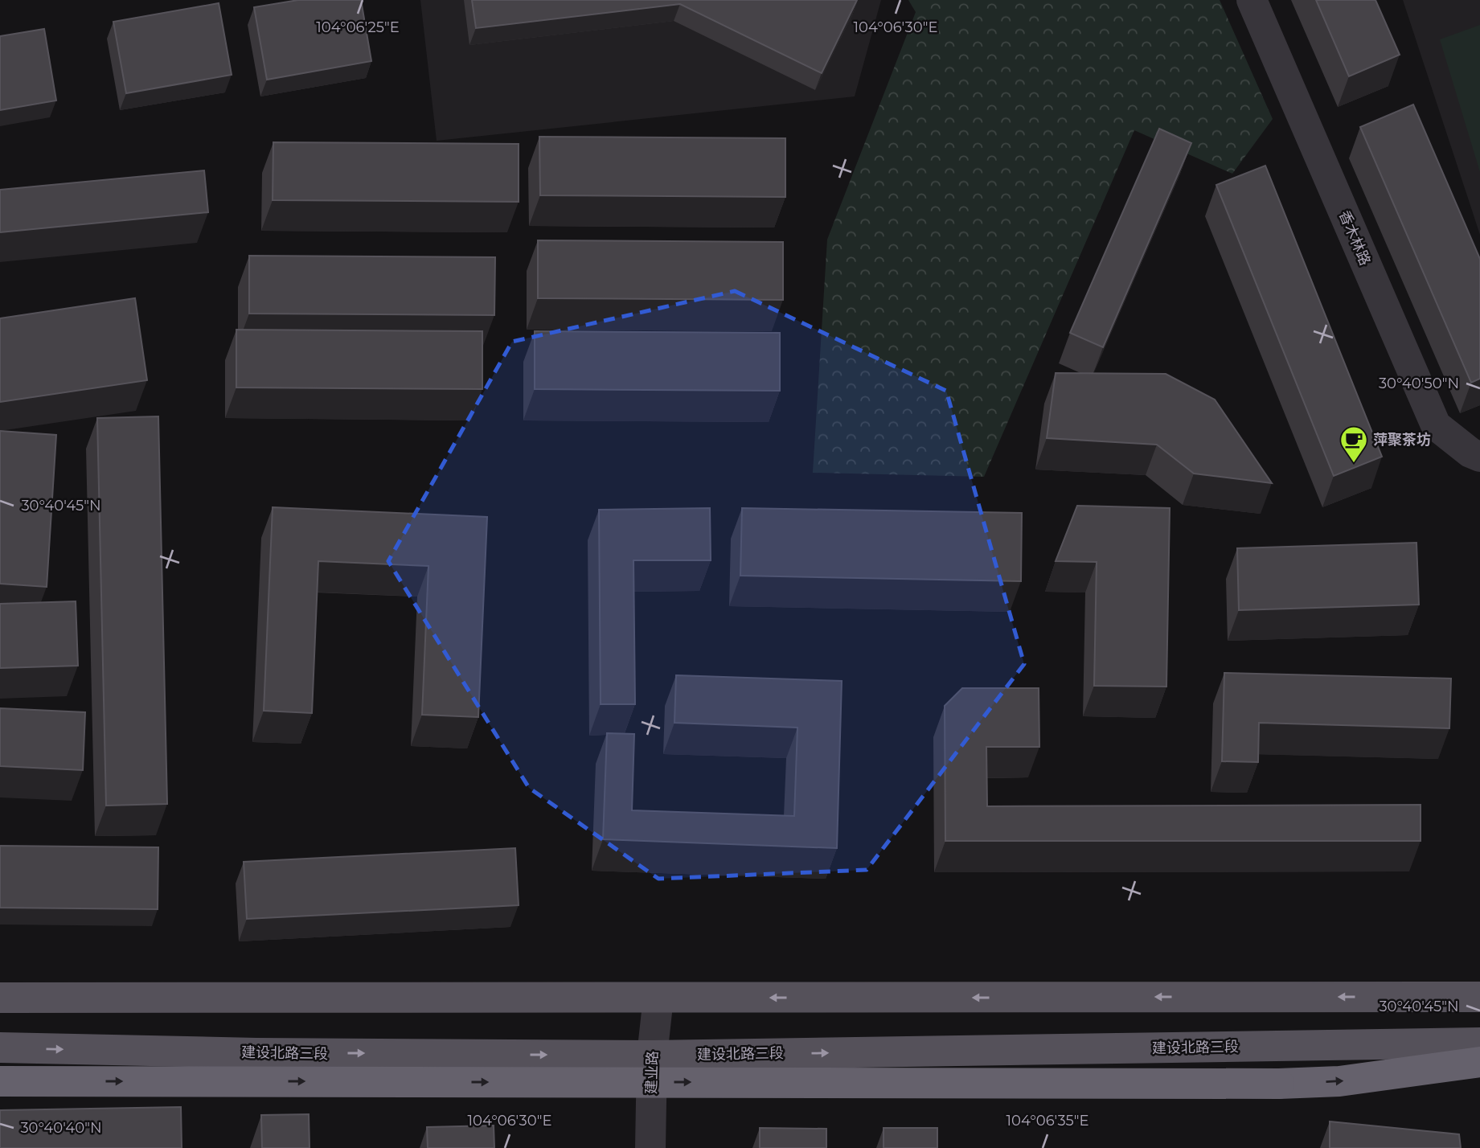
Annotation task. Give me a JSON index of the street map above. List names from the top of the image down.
{
  "streets": {
    "main road": ["建设北路三段"],
    "street": ["香木林路", "建业路"]
  },
  "crossings": [
    ["建设北路三段", "建业路"]
  ],
  "places": {
    "cafe": ["萍聚茶坊"]
  },
  "coordinates": [
    "104°06'25\"E",
    "104°06'30\"E",
    "30°40'50\"N",
    "30°40'45\"N",
    "104°06'35\"E",
    "30°40'40\"N"
  ]
}
